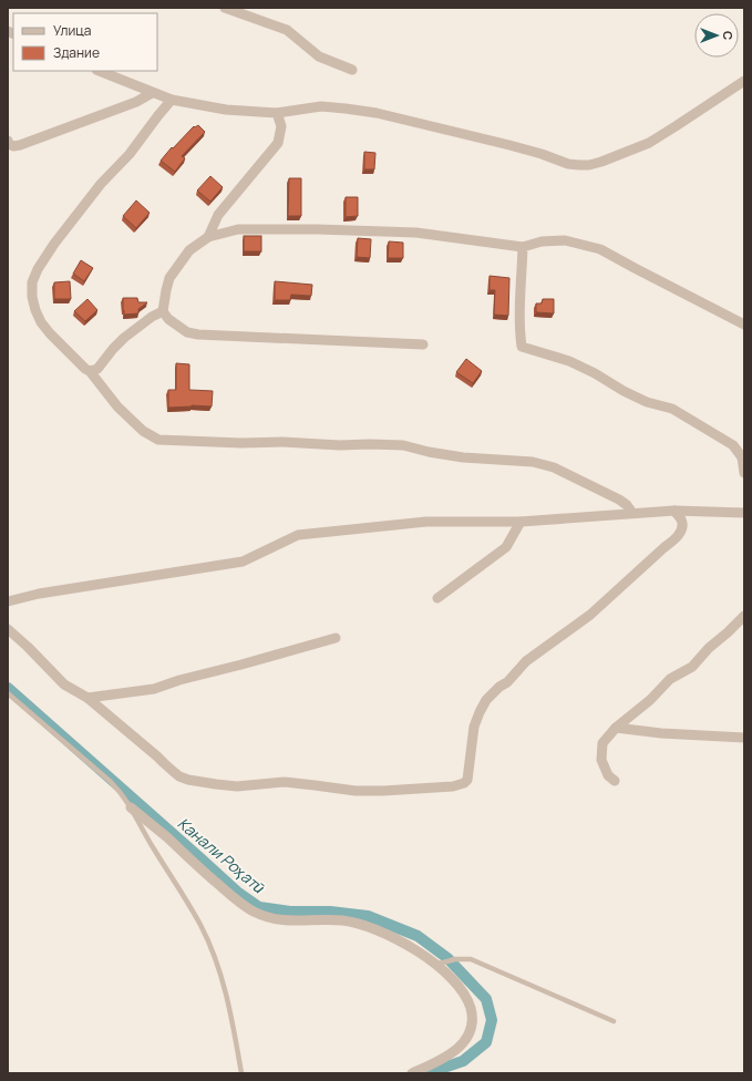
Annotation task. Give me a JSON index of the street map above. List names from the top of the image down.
{
  "water": ["Канали Роҳатӣ"],
  "legend": ["Улица", "Здание"],
  "north": "right"
}
